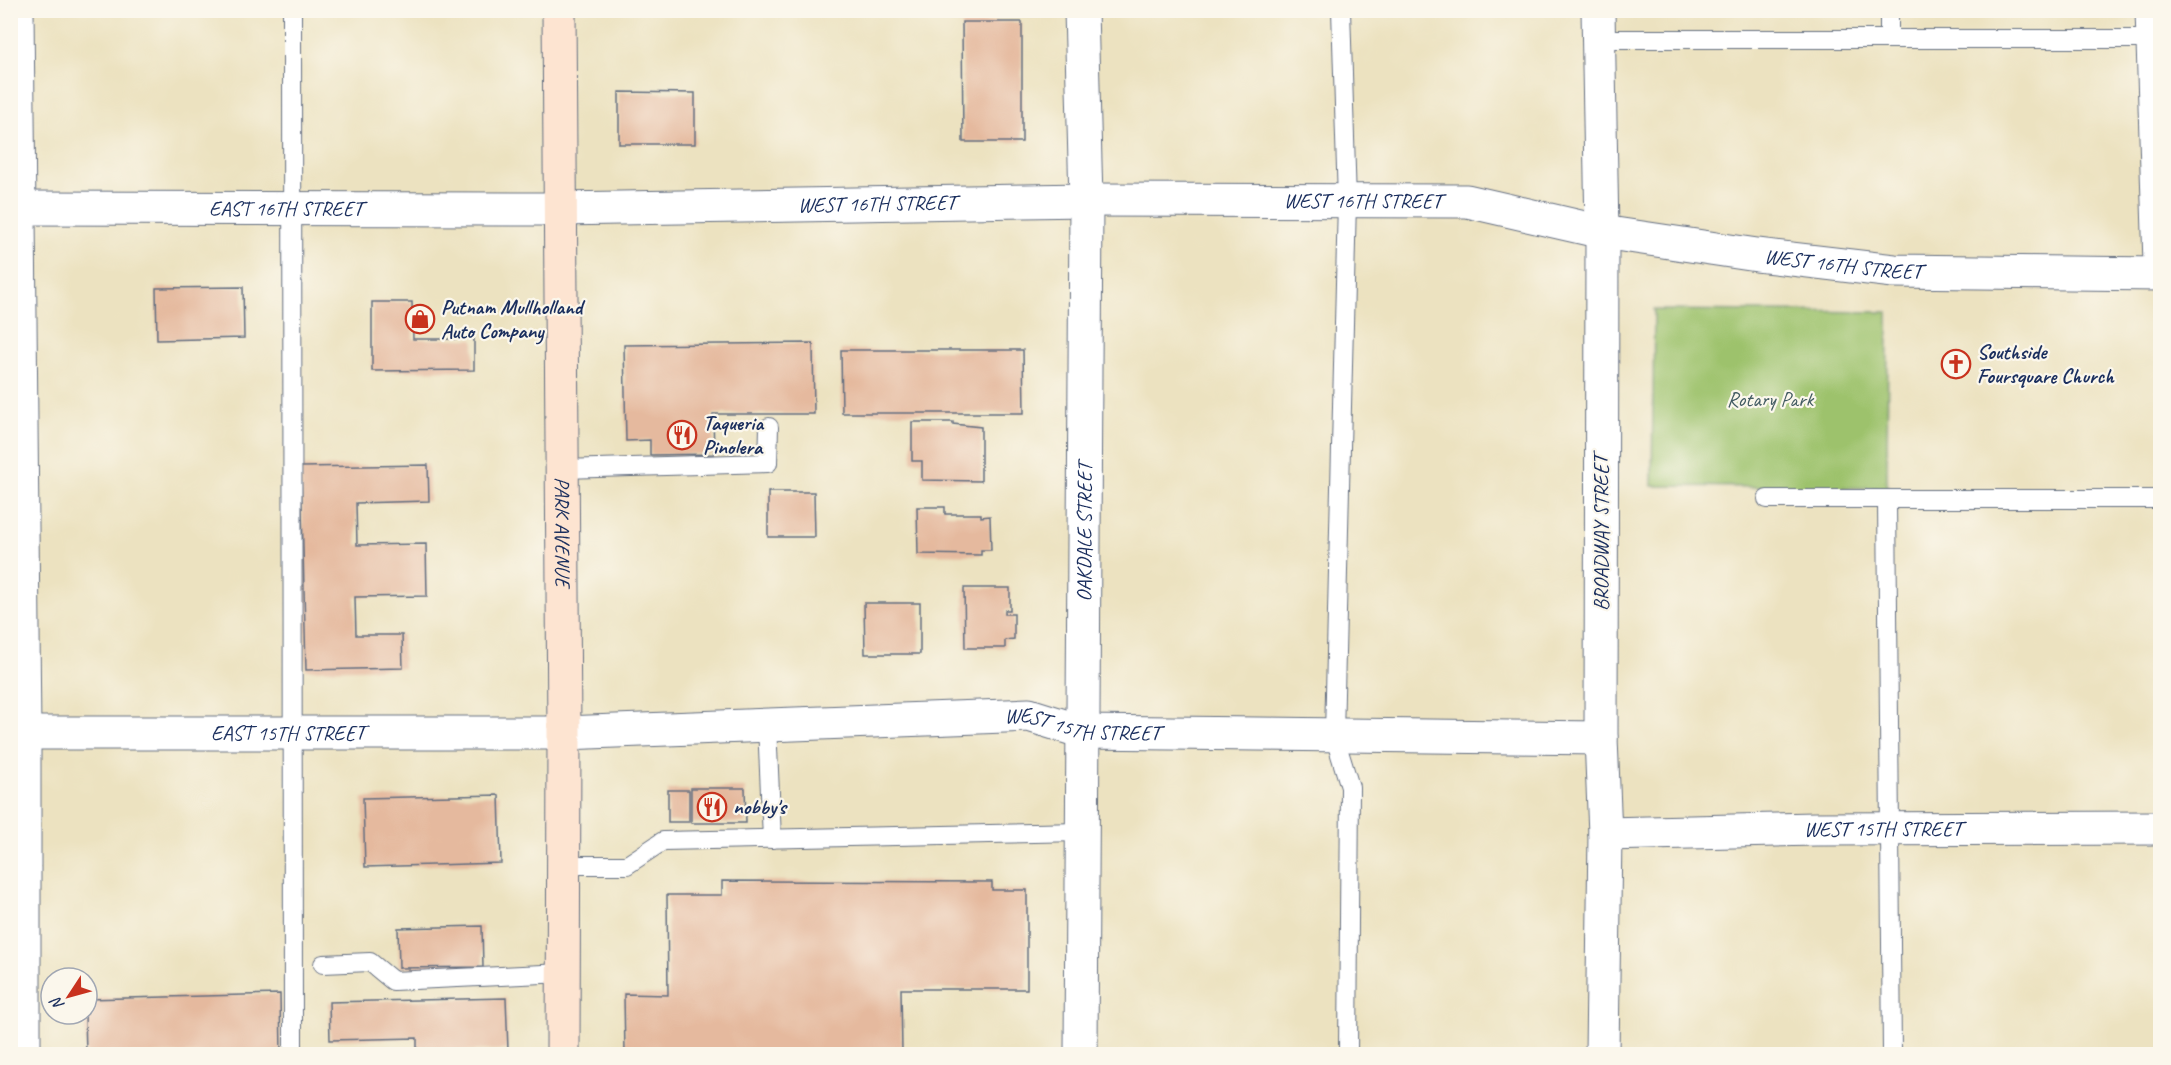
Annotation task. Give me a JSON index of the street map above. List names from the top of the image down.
{
  "streets": {
    "main road": ["PARK AVENUE"],
    "street": [
      "WEST 16TH STREET",
      "EAST 16TH STREET",
      "OAKDALE STREET",
      "BROADWAY STREET",
      "WEST 15TH STREET",
      "EAST 15TH STREET"
    ]
  },
  "crossings": [
    ["WEST 16TH STREET", "EAST 16TH STREET"],
    ["WEST 16TH STREET", "PARK AVENUE"],
    ["WEST 16TH STREET", "OAKDALE STREET"],
    ["WEST 16TH STREET", "BROADWAY STREET"],
    ["EAST 16TH STREET", "PARK AVENUE"],
    ["PARK AVENUE", "WEST 15TH STREET"],
    ["PARK AVENUE", "EAST 15TH STREET"],
    ["OAKDALE STREET", "WEST 15TH STREET"],
    ["BROADWAY STREET", "WEST 15TH STREET"],
    ["WEST 15TH STREET", "EAST 15TH STREET"]
  ],
  "parks": ["Rotary Park"],
  "places": {
    "shop": ["Putnam Mullholland Auto Company"],
    "church": ["Southside Foursquare Church"],
    "restaurant": ["Taqueria Pinolera", "nobby's"]
  },
  "north": "bottom left"
}
